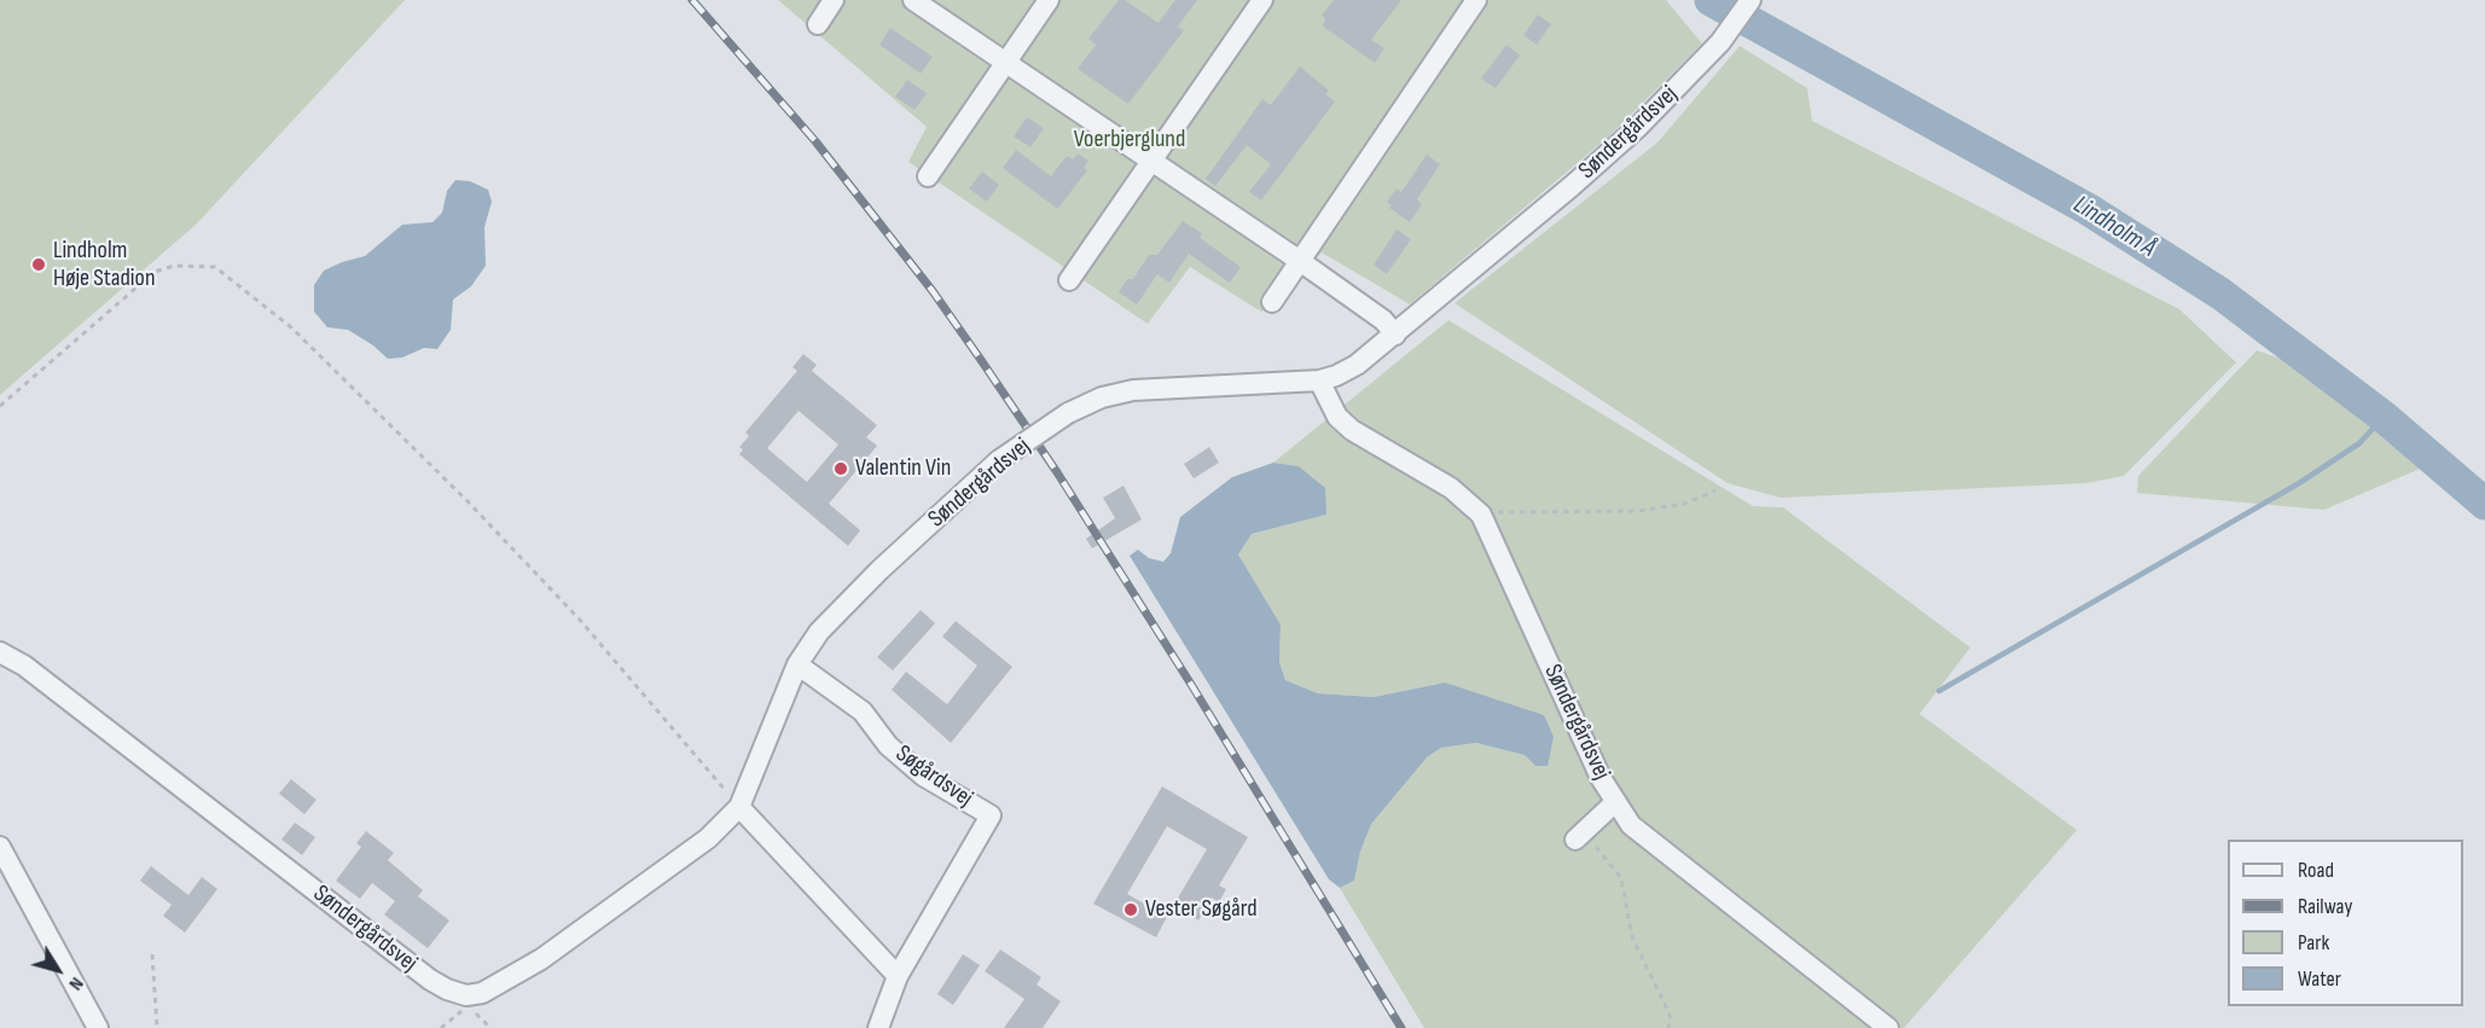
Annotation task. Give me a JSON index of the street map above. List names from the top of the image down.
{
  "streets": {
    "street": ["Søndergårdsvej", "Søgårdsvej"]
  },
  "crossings": [
    ["Søndergårdsvej", "Søgårdsvej"]
  ],
  "water": ["Lindholm Å"],
  "parks": ["Voerbjerglund"],
  "places": ["Lindholm Høje Stadion", "Valentin Vin", "Vester Søgård"],
  "legend": [
    "Road",
    "Railway",
    "Park",
    "Water"
  ],
  "north": "bottom right"
}
